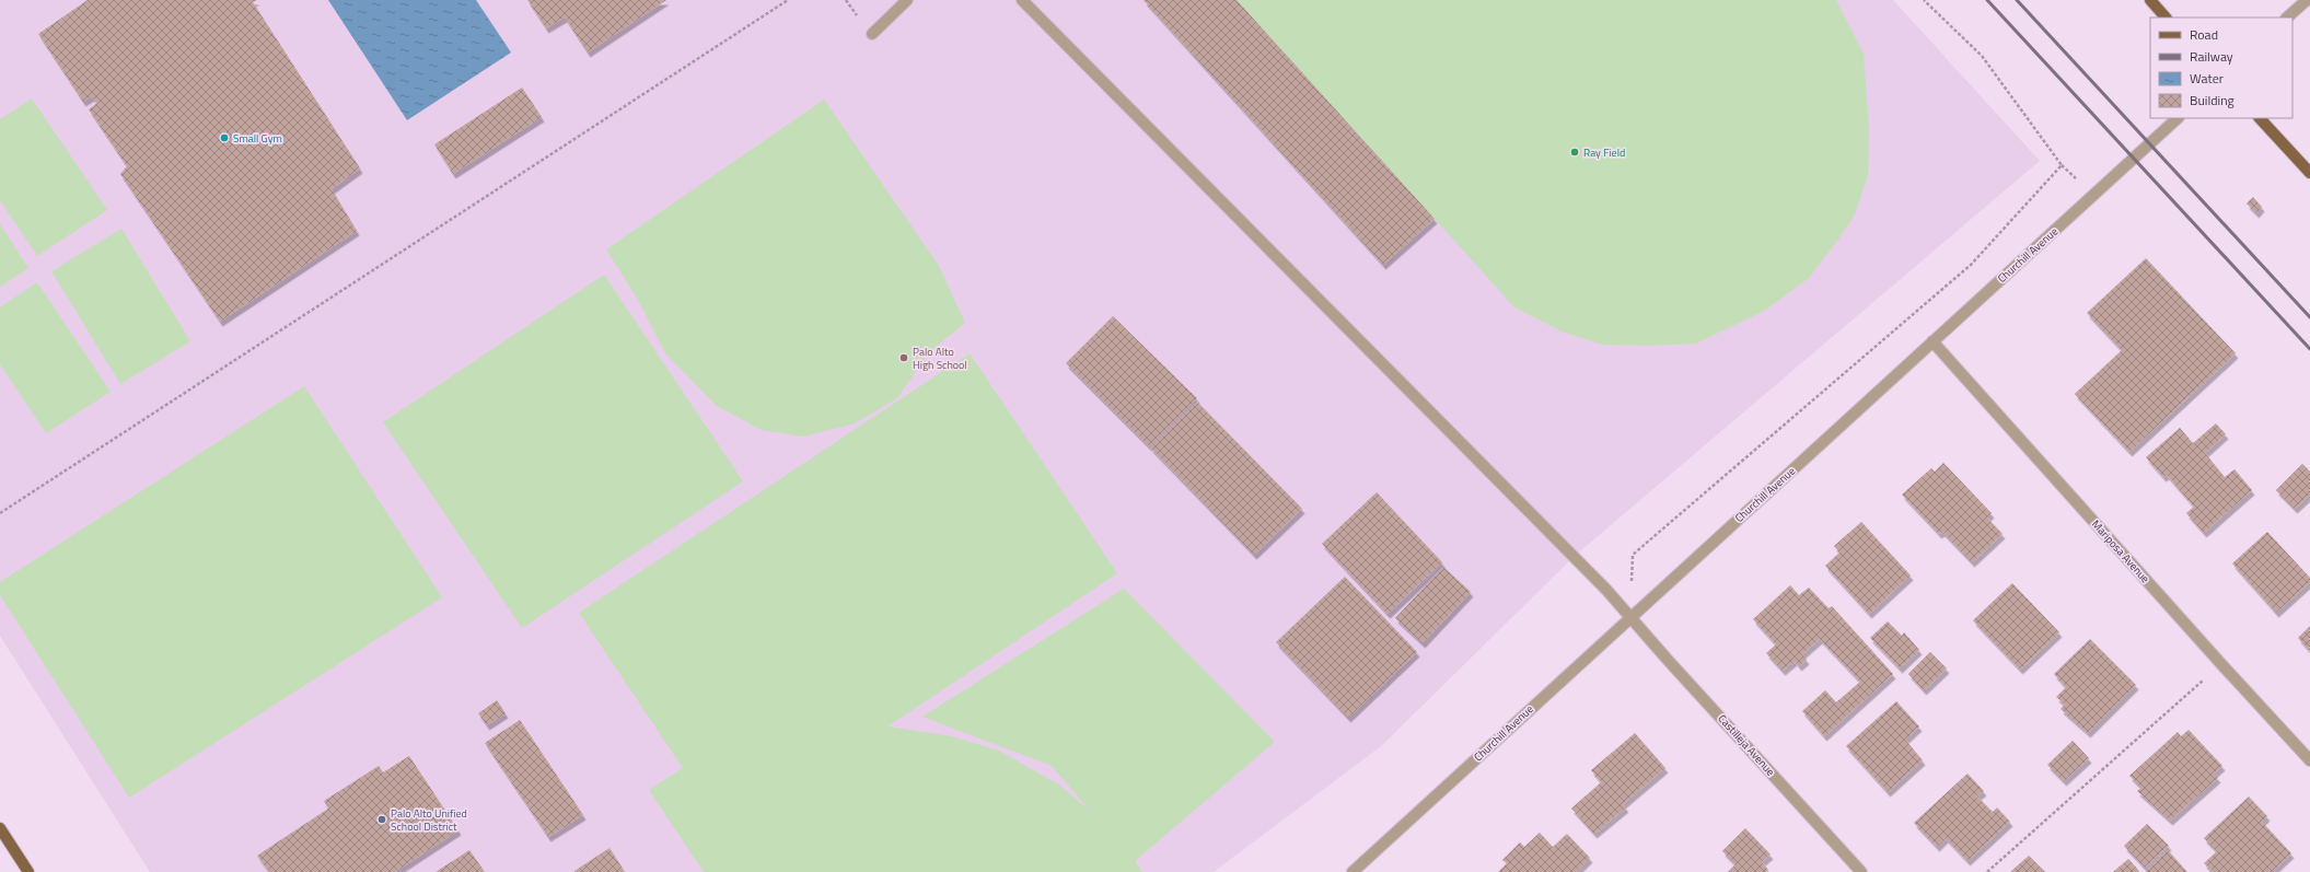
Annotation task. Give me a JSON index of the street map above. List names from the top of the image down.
{
  "streets": {
    "street": ["Churchill Avenue", "Mariposa Avenue", "Castilleja Avenue"]
  },
  "crossings": [
    ["Churchill Avenue", "Mariposa Avenue"],
    ["Churchill Avenue", "Castilleja Avenue"]
  ],
  "places": [
    "Small Gym",
    "Ray Field",
    "Palo Alto High School",
    "Palo Alto Unified School District"
  ],
  "legend": [
    "Road",
    "Railway",
    "Water",
    "Building"
  ]
}
